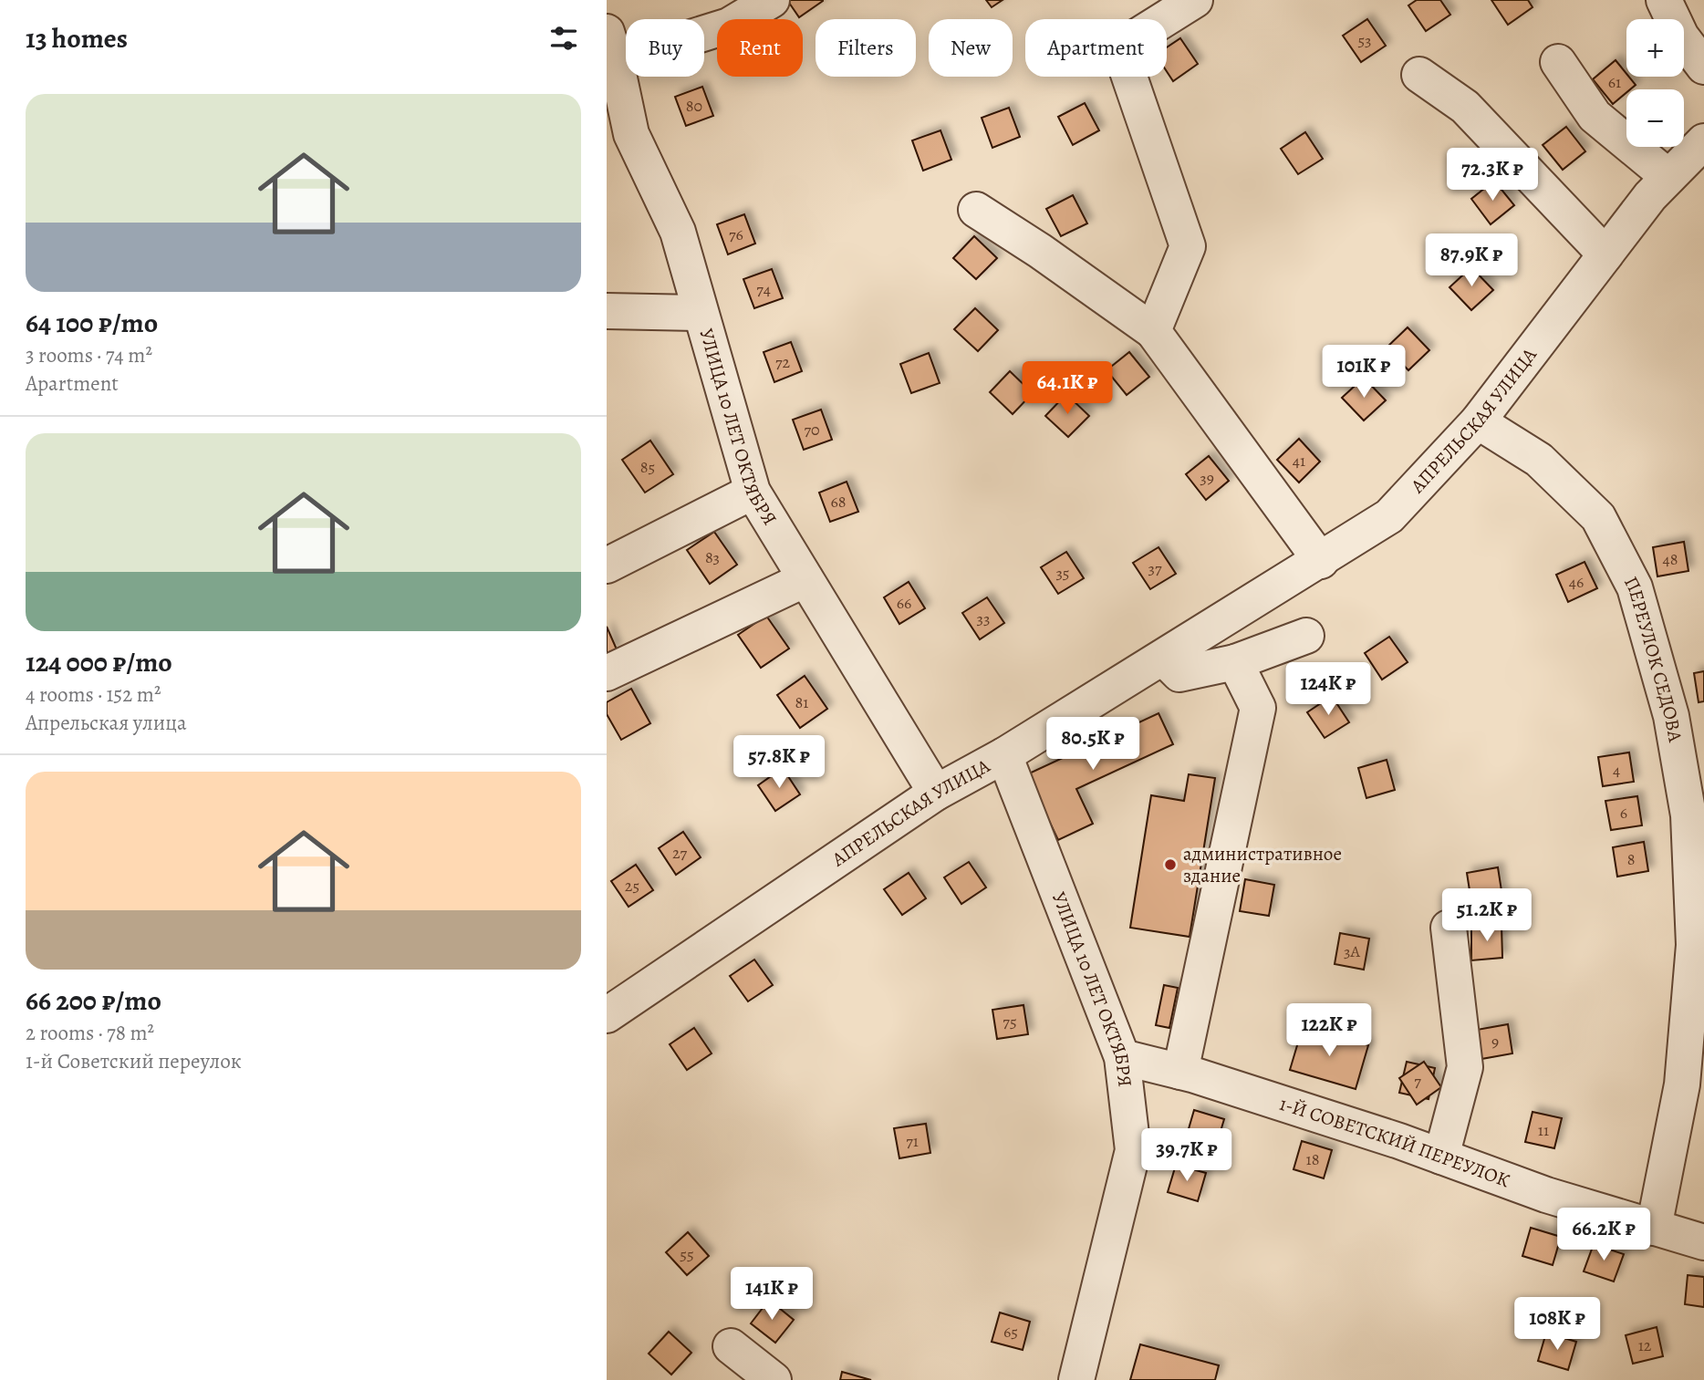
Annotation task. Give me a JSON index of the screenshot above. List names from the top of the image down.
{
  "streets": {
    "street": [
      "АПРЕЛЬСКАЯ УЛИЦА",
      "УЛИЦА 10 ЛЕТ ОКТЯБРЯ",
      "ПЕРЕУЛОК СЕДОВА",
      "1-Й СОВЕТСКИЙ ПЕРЕУЛОК"
    ]
  },
  "crossings": [
    ["АПРЕЛЬСКАЯ УЛИЦА", "УЛИЦА 10 ЛЕТ ОКТЯБРЯ"],
    ["АПРЕЛЬСКАЯ УЛИЦА", "ПЕРЕУЛОК СЕДОВА"],
    ["УЛИЦА 10 ЛЕТ ОКТЯБРЯ", "1-Й СОВЕТСКИЙ ПЕРЕУЛОК"],
    ["ПЕРЕУЛОК СЕДОВА", "1-Й СОВЕТСКИЙ ПЕРЕУЛОК"]
  ],
  "places": ["административное здание"],
  "house_numbers": [
    "53",
    "61",
    "80",
    "76",
    "74",
    "72",
    "70",
    "41",
    "85",
    "39",
    "68",
    "83",
    "48",
    "37",
    "35",
    "46",
    "66",
    "33",
    "81",
    "4",
    "6",
    "27",
    "8",
    "25",
    "3А",
    "75",
    "9",
    "7",
    "11",
    "71",
    "18",
    "55",
    "65",
    "12"
  ],
  "page": {
    "heading": "13 homes",
    "map_buttons": ["+", "−"],
    "chip": [
      "Buy",
      "Rent",
      "Filters",
      "New",
      "Apartment"
    ],
    "list": [
      {
        "name": "64 100 ₽/mo",
        "note": "3 rooms · 74 m² · Apartment"
      },
      {
        "name": "124 000 ₽/mo",
        "note": "4 rooms · 152 m² · Апрельская улица"
      },
      {
        "name": "66 200 ₽/mo",
        "note": "2 rooms · 78 m² · 1-й Советский переулок"
      }
    ],
    "price": [
      "72.3K ₽",
      "87.9K ₽",
      "101K ₽",
      "64.1K ₽",
      "124K ₽",
      "80.5K ₽",
      "57.8K ₽",
      "51.2K ₽",
      "122K ₽",
      "39.7K ₽",
      "66.2K ₽",
      "141K ₽",
      "108K ₽"
    ]
  }
}
